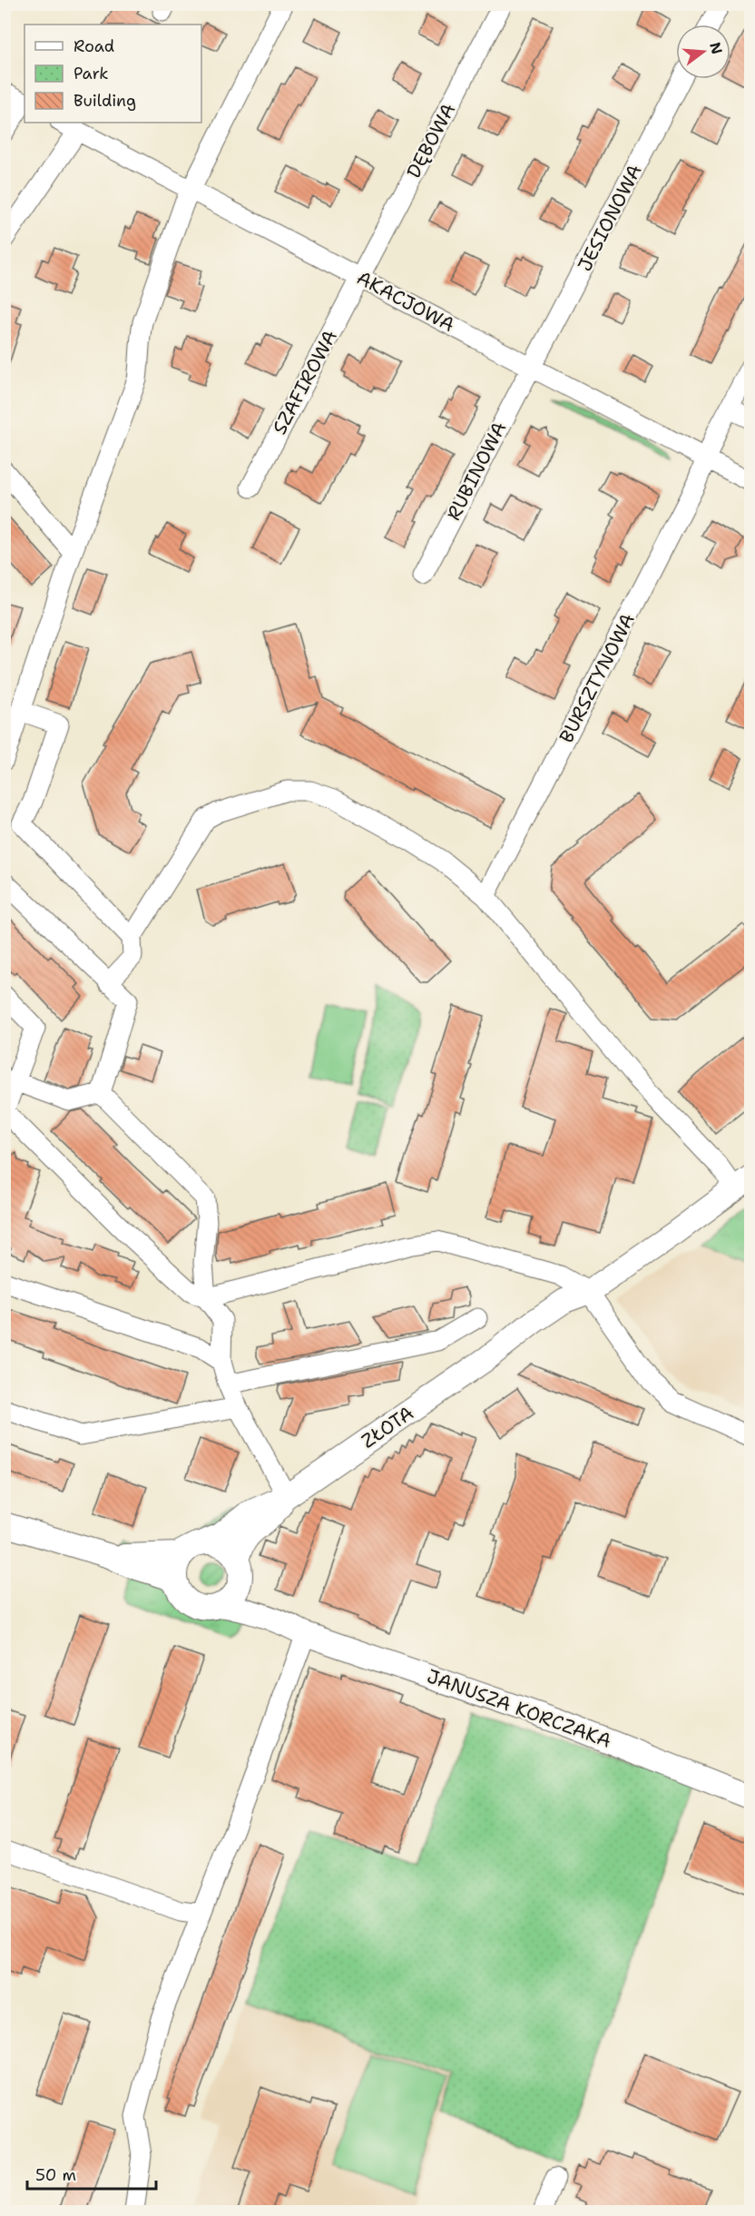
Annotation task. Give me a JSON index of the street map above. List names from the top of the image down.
{
  "streets": {
    "street": [
      "DĘBOWA",
      "JESIONOWA",
      "AKACJOWA",
      "SZAFIROWA",
      "RUBINOWA",
      "BURSZTYNOWA",
      "ZŁOTA",
      "JANUSZA KORCZAKA"
    ]
  },
  "crossings": [
    ["DĘBOWA", "AKACJOWA"],
    ["DĘBOWA", "SZAFIROWA"],
    ["JESIONOWA", "AKACJOWA"],
    ["JESIONOWA", "RUBINOWA"],
    ["AKACJOWA", "SZAFIROWA"],
    ["AKACJOWA", "RUBINOWA"],
    ["AKACJOWA", "BURSZTYNOWA"],
    ["ZŁOTA", "JANUSZA KORCZAKA"]
  ],
  "legend": ["Road", "Park", "Building"],
  "scale_bar": "50 m",
  "north": "right"
}
